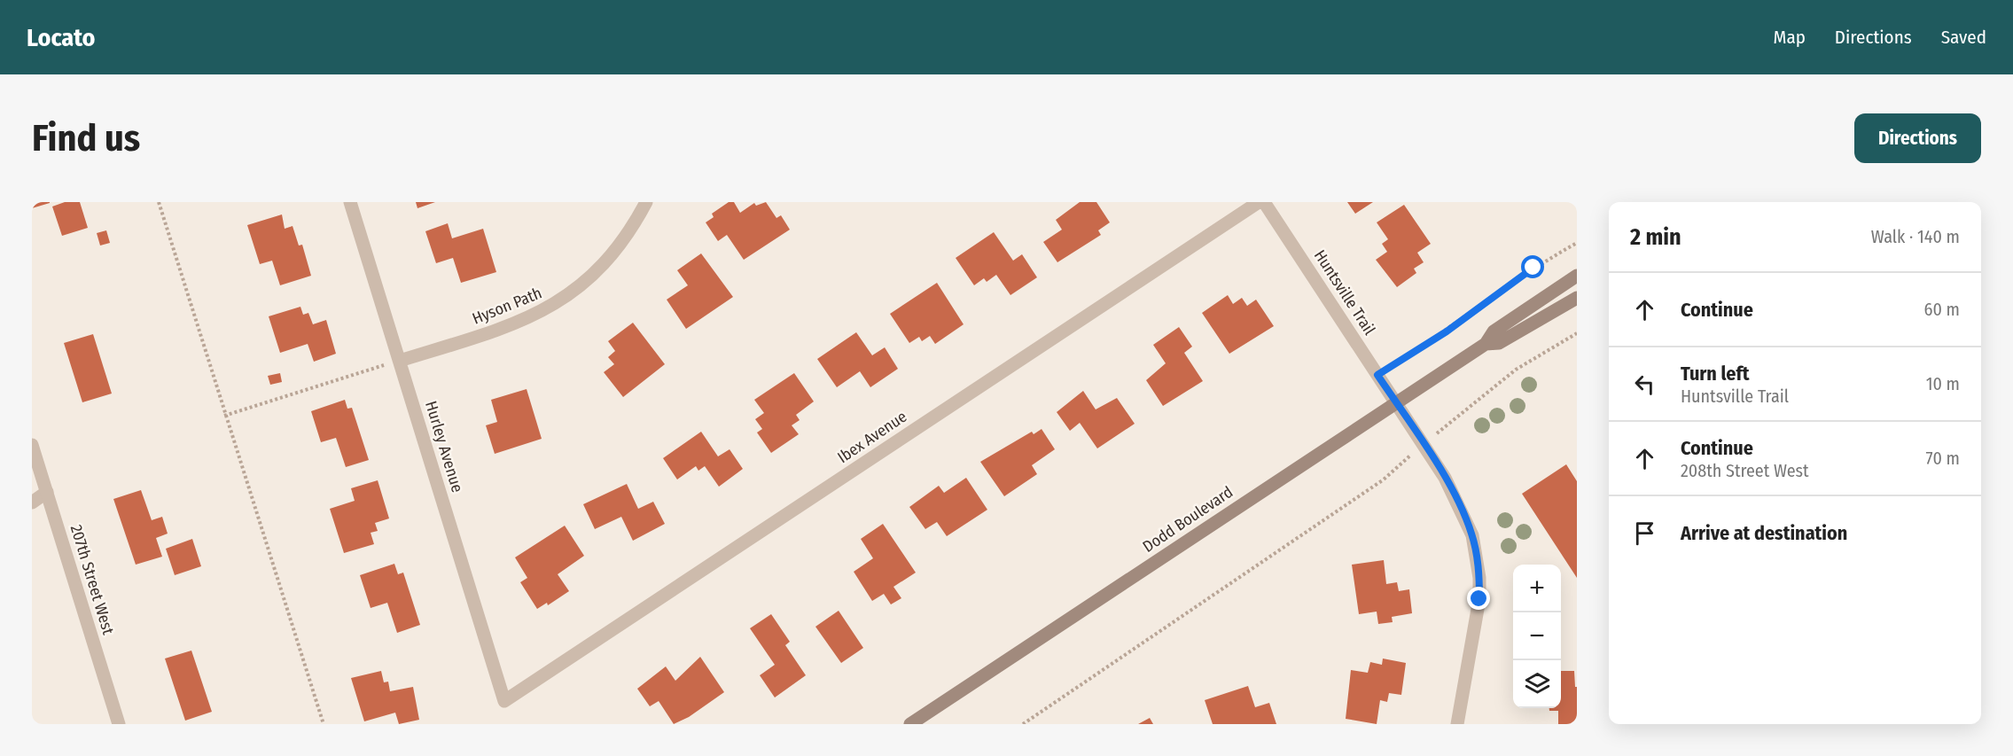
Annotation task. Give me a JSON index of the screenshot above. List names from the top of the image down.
{
  "streets": {
    "main road": ["Dodd Boulevard"],
    "street": [
      "Huntsville Trail",
      "Hyson Path",
      "Ibex Avenue",
      "Hurley Avenue",
      "207th Street West"
    ]
  },
  "crossings": [
    ["Huntsville Trail", "Dodd Boulevard"],
    ["Hyson Path", "Hurley Avenue"],
    ["Ibex Avenue", "Hurley Avenue"]
  ],
  "page": {
    "header": "Locato",
    "nav": ["Map", "Directions", "Saved"],
    "buttons": "Directions",
    "title": "Find us",
    "heading": ["2 min", "Walk · 140 m"],
    "list": [
      ["Continue", "60 m"],
      ["Turn left", "Huntsville Trail", "10 m"],
      ["Continue", "208th Street West", "70 m"],
      "Arrive at destination"
    ],
    "map_buttons": ["+", "−"]
  }
}
